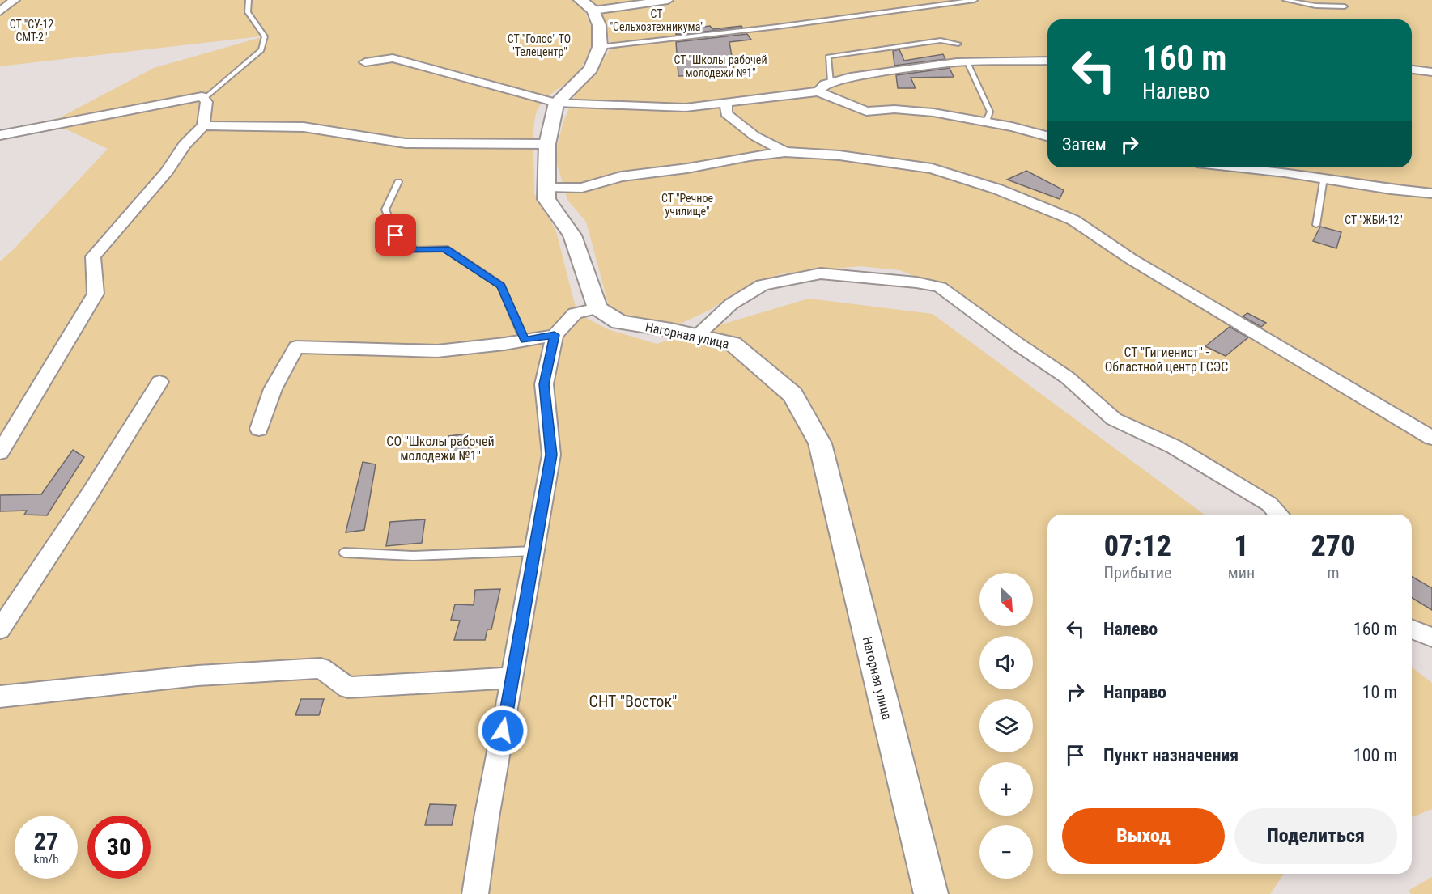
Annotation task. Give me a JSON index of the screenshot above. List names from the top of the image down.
{
  "streets": {
    "street": ["Нагорная улица"]
  },
  "parks": [
    "СТ \"Сельхозтехникума\"",
    "СТ \"СУ-12 СМТ-2\"",
    "СТ \"Голос\" ТО \"Телецентр\"",
    "СТ \"Школы рабочей молодежи №1\"",
    "СТ \"Речное училище\"",
    "СТ \"ЖБИ-12\"",
    "СТ \"Гигиенист\" - Областной центр ГСЭС",
    "СО \"Школы рабочей молодежи №1\"",
    "СНТ \"Восток\""
  ],
  "north": "bottom right",
  "page": {
    "turn": ["160 m", "Налево"],
    "then": "Затем",
    "eta": [
      "07:12",
      "Прибытие",
      "1",
      "мин",
      "270",
      "m"
    ],
    "map_buttons": ["+", "−"],
    "list": [
      {
        "name": "Налево",
        "value": "160 m"
      },
      {
        "name": "Направо",
        "value": "10 m"
      },
      {
        "name": "Пункт назначения",
        "value": "100 m"
      }
    ],
    "buttons": ["Выход", "Поделиться"],
    "speed": "27 km/h",
    "limit": "30"
  }
}
